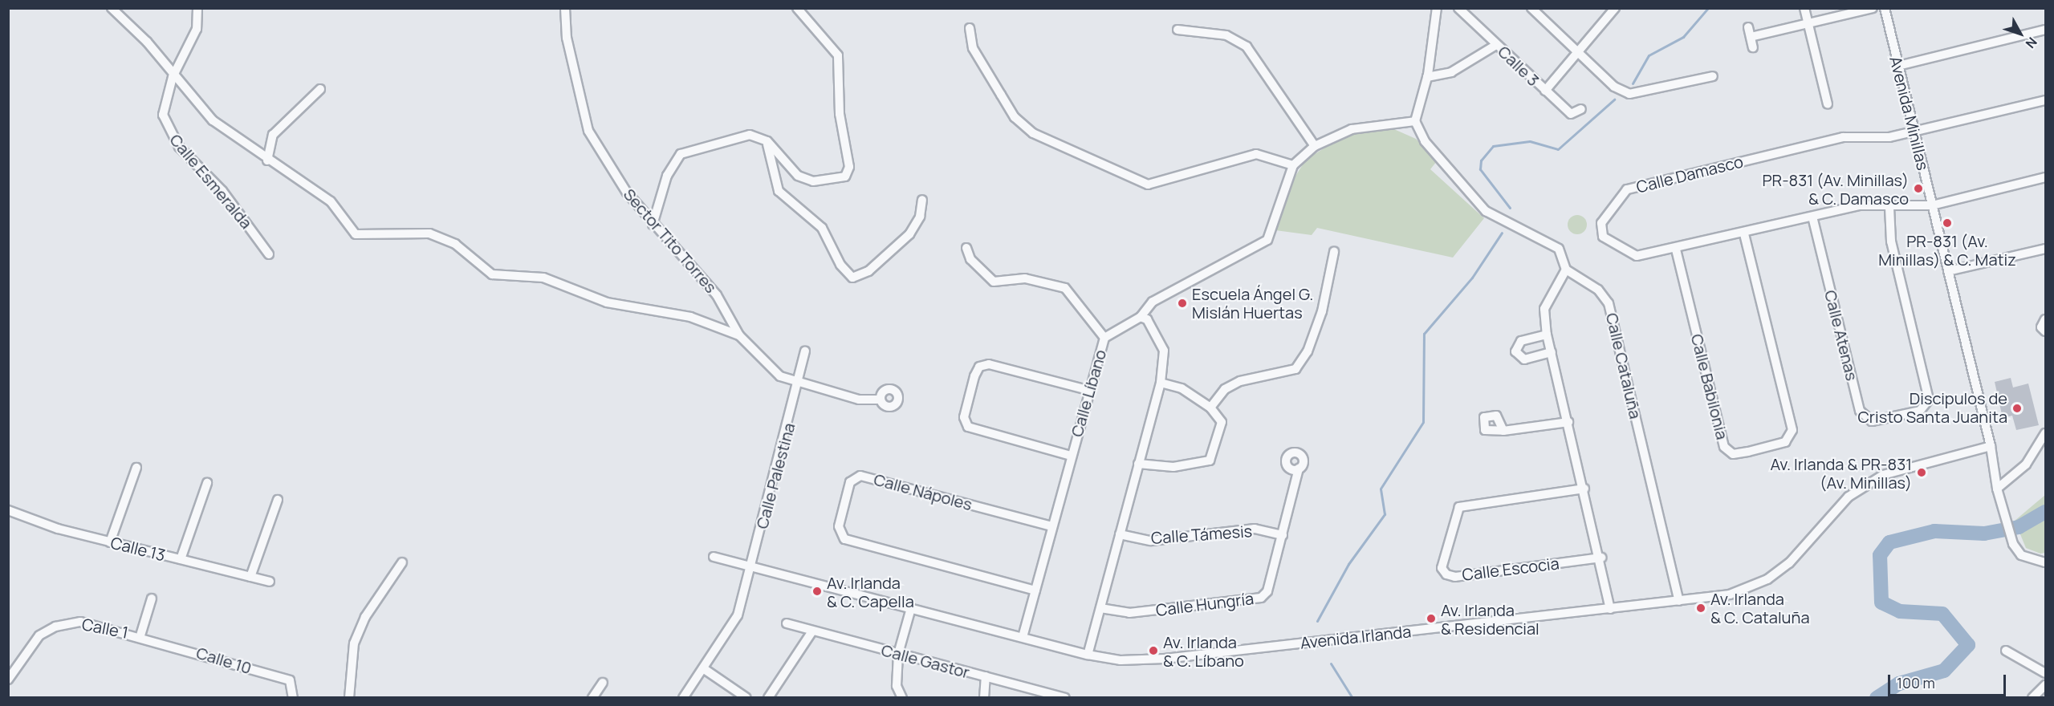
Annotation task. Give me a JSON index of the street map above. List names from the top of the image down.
{
  "streets": {
    "street": [
      "Calle 3",
      "Avenida Minillas",
      "Calle Damasco",
      "Calle Esmeralda",
      "Sector Tito Torres",
      "Calle Atenas",
      "Calle Cataluña",
      "Calle Babilonia",
      "Calle Líbano",
      "Calle Palestina",
      "Calle Nápoles",
      "Calle Támesis",
      "Calle 13",
      "Calle Escocia",
      "Calle Hungría",
      "Calle 1",
      "Avenida Irlanda",
      "Calle 10",
      "Calle Gastor"
    ]
  },
  "crossings": [
    ["Avenida Minillas", "Calle Damasco"],
    ["Avenida Minillas", "Avenida Irlanda"],
    ["Calle Damasco", "Calle Atenas"],
    ["Calle Damasco", "Calle Babilonia"],
    ["Calle Cataluña", "Avenida Irlanda"],
    ["Calle Líbano", "Calle Nápoles"],
    ["Calle Líbano", "Avenida Irlanda"],
    ["Calle Palestina", "Avenida Irlanda"],
    ["Calle Támesis", "Calle Hungría"],
    ["Calle 1", "Calle 10"]
  ],
  "places": [
    "PR-831 (Av. Minillas) & C. Damasco",
    "PR-831 (Av. Minillas) & C. Matiz",
    "Escuela Ángel G. Mislán Huertas",
    "Discipulos de Cristo Santa Juanita",
    "Av. Irlanda & PR-831 (Av. Minillas)",
    "Av. Irlanda & C. Capella",
    "Av. Irlanda & C. Cataluña",
    "Av. Irlanda & Residencial",
    "Av. Irlanda & C. Líbano"
  ],
  "scale_bar": "100 m",
  "north": "bottom right"
}
